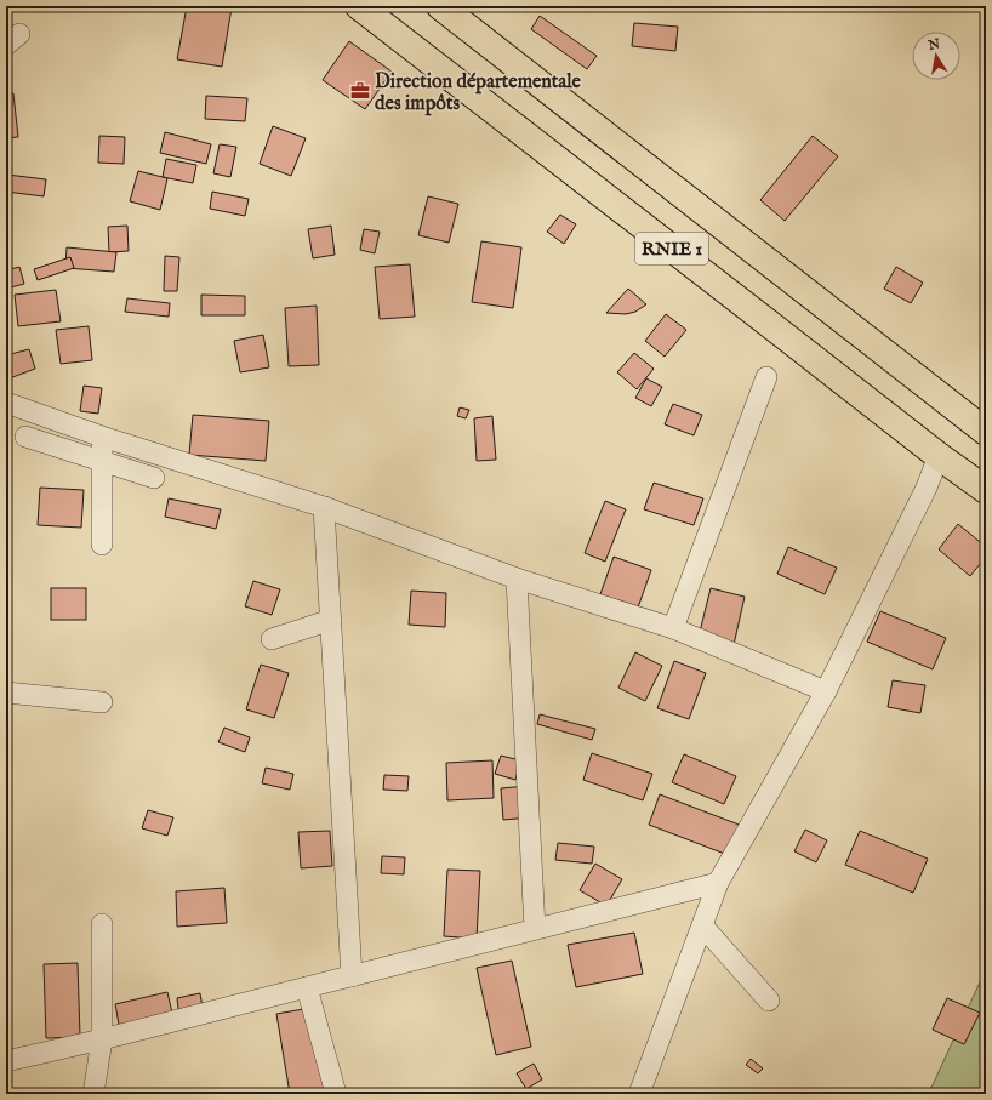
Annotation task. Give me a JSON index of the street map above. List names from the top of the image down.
{
  "streets": {
    "highway": ["RNIE 1"]
  },
  "places": {
    "office": ["Direction départementale des impôts"]
  },
  "north": "top"
}
